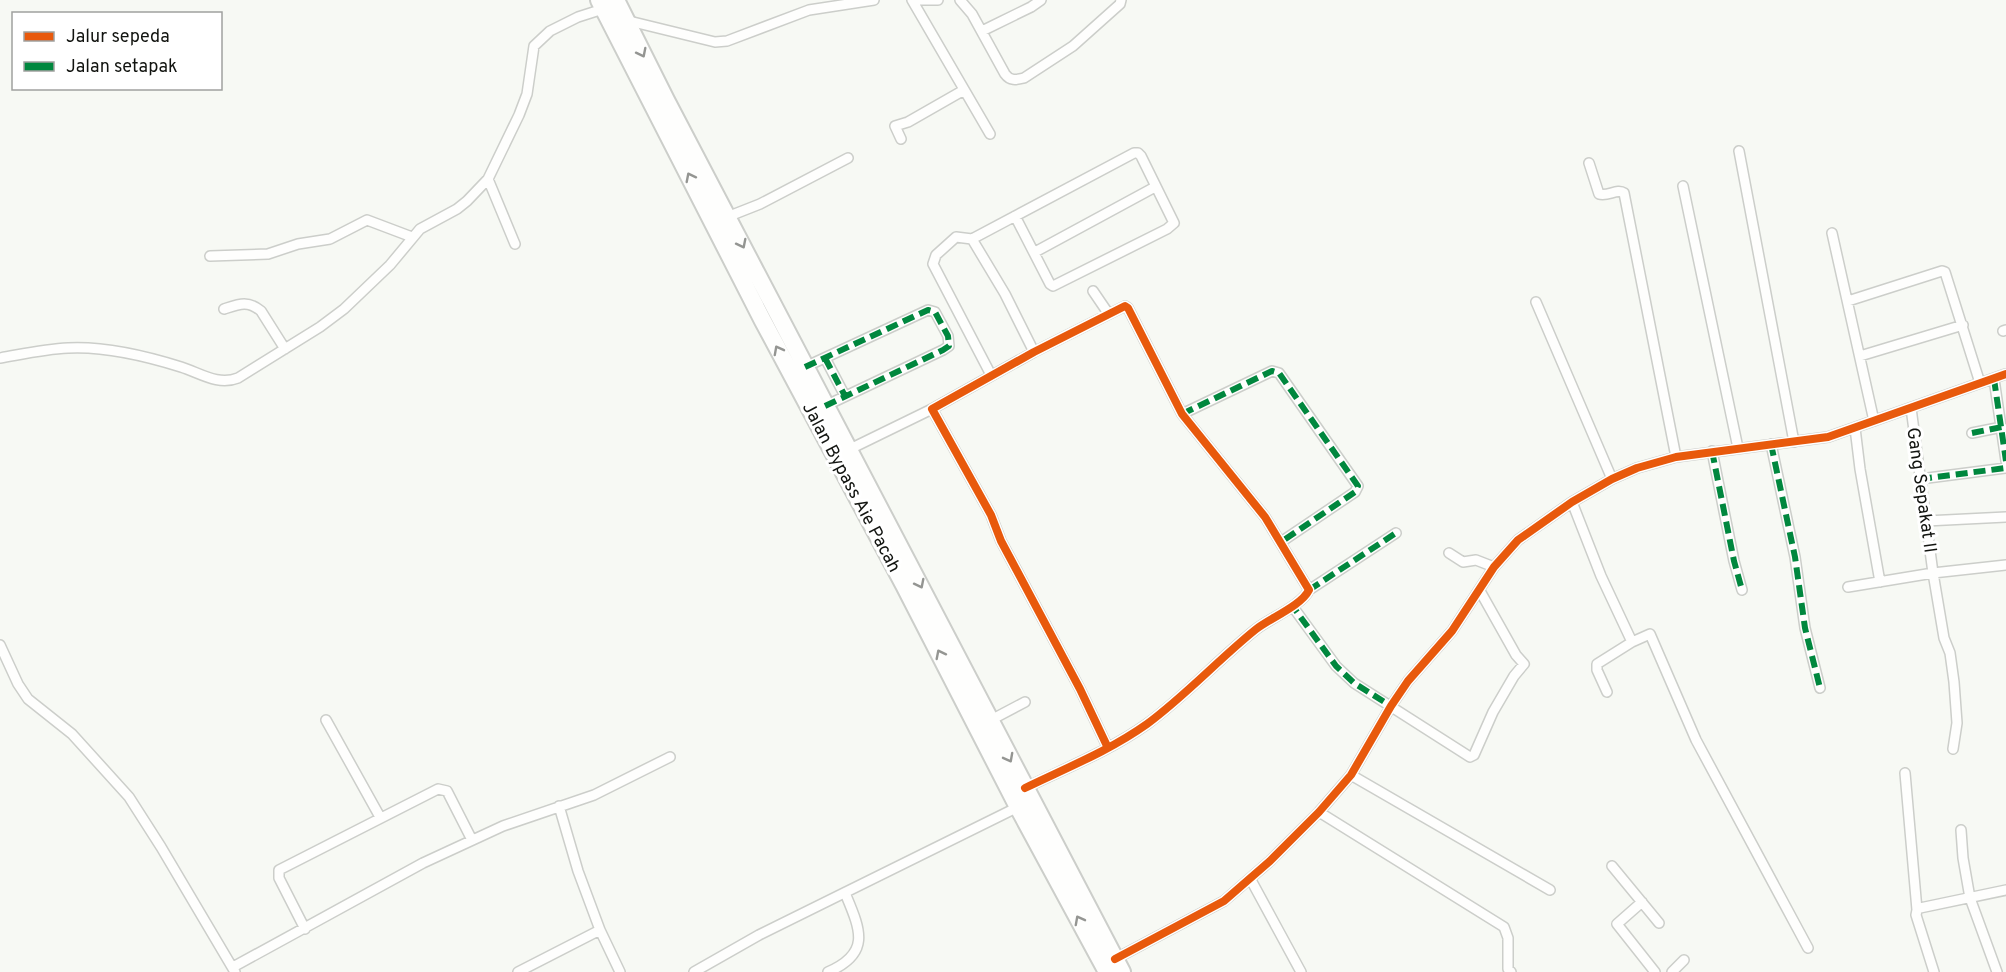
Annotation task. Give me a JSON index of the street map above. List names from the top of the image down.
{
  "streets": {
    "highway": ["Jalan Bypass Aie Pacah"],
    "street": ["Gang Sepakat II"]
  },
  "legend": ["Jalur sepeda", "Jalan setapak"]
}
